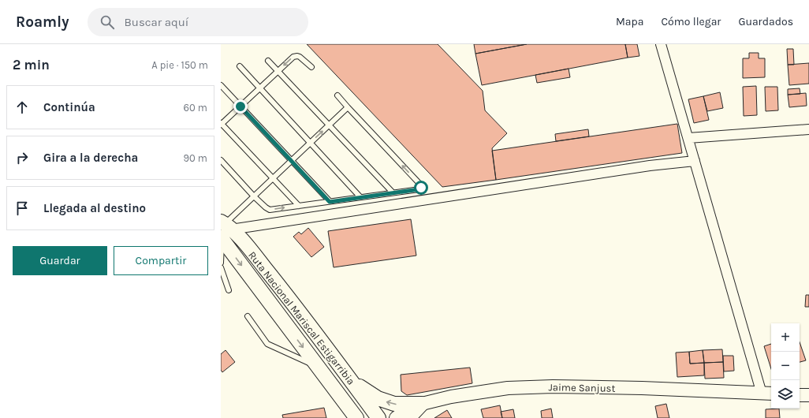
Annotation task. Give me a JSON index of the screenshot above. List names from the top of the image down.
{
  "streets": {
    "main road": ["Ruta Nacional Mariscal Estigarribia", "Jaime Sanjust"]
  },
  "page": {
    "header": "Roamly",
    "search": "Buscar aquí",
    "nav": ["Mapa", "Cómo llegar", "Guardados"],
    "heading": ["2 min", "A pie · 150 m"],
    "list": [
      ["Continúa", "60 m"],
      ["Gira a la derecha", "90 m"],
      "Llegada al destino"
    ],
    "buttons": ["Guardar", "Compartir"],
    "map_buttons": ["+", "−"]
  }
}
